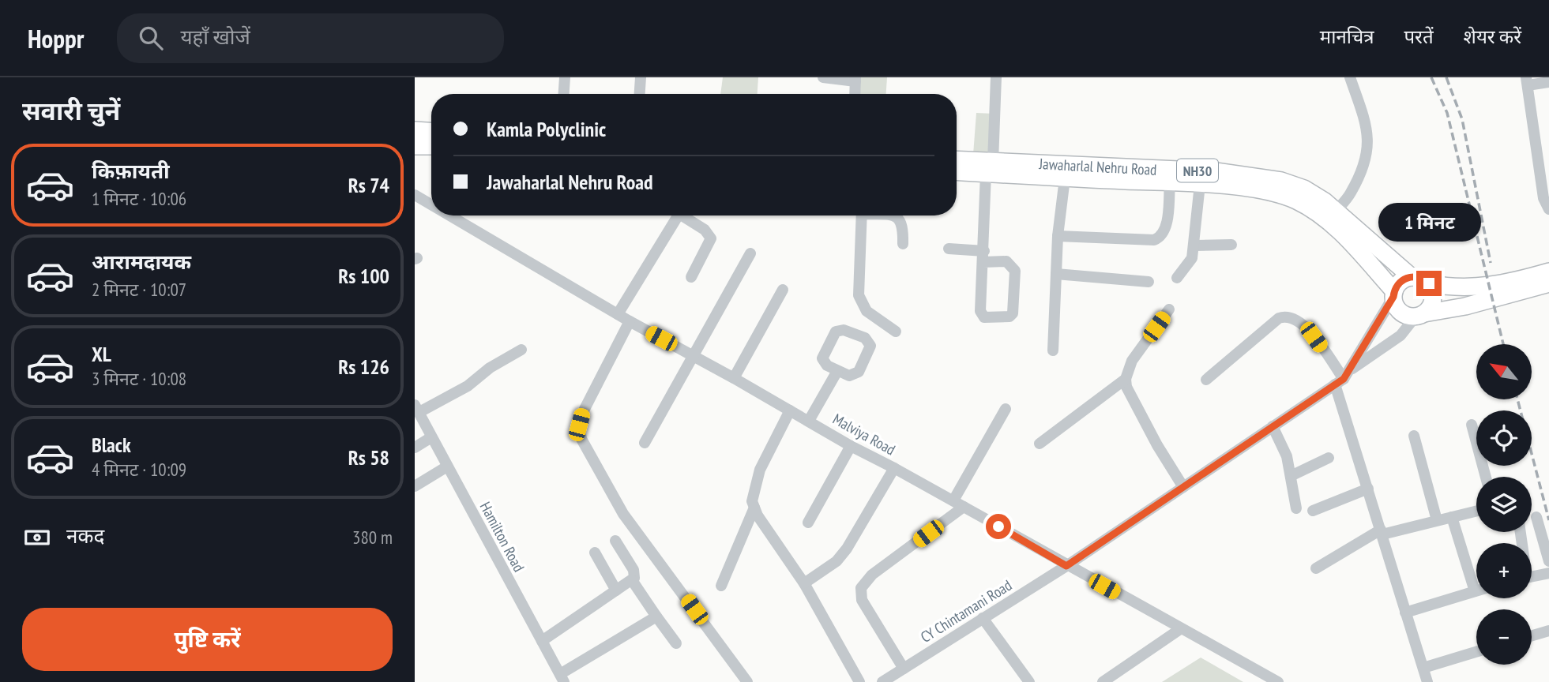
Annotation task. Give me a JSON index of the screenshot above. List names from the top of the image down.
{
  "streets": {
    "highway": ["Jawaharlal Nehru Road", "NH30"],
    "street": ["Malviya Road", "Hamilton Road", "CY Chintamani Road"]
  },
  "crossings": [
    ["Jawaharlal Nehru Road", "CY Chintamani Road"],
    ["Malviya Road", "CY Chintamani Road"]
  ],
  "north": "top left",
  "page": {
    "header": "Hoppr",
    "search": "यहाँ खोजें",
    "nav": ["मानचित्र", "परतें", "शेयर करें"],
    "heading": "सवारी चुनें",
    "banner": ["Kamla Polyclinic", "Jawaharlal Nehru Road"],
    "list": [
      {
        "name": "किफ़ायती",
        "note": "1 मिनट · 10:06",
        "value": "Rs 74"
      },
      {
        "name": "आरामदायक",
        "note": "2 मिनट · 10:07",
        "value": "Rs 100"
      },
      {
        "name": "XL",
        "note": "3 मिनट · 10:08",
        "value": "Rs 126"
      },
      {
        "name": "Black",
        "note": "4 मिनट · 10:09",
        "value": "Rs 58"
      }
    ],
    "bubble": "1 मिनट",
    "map_buttons": ["+", "−"],
    "pay": ["नकद", "380 m"],
    "buttons": "पुष्टि करें"
  }
}
